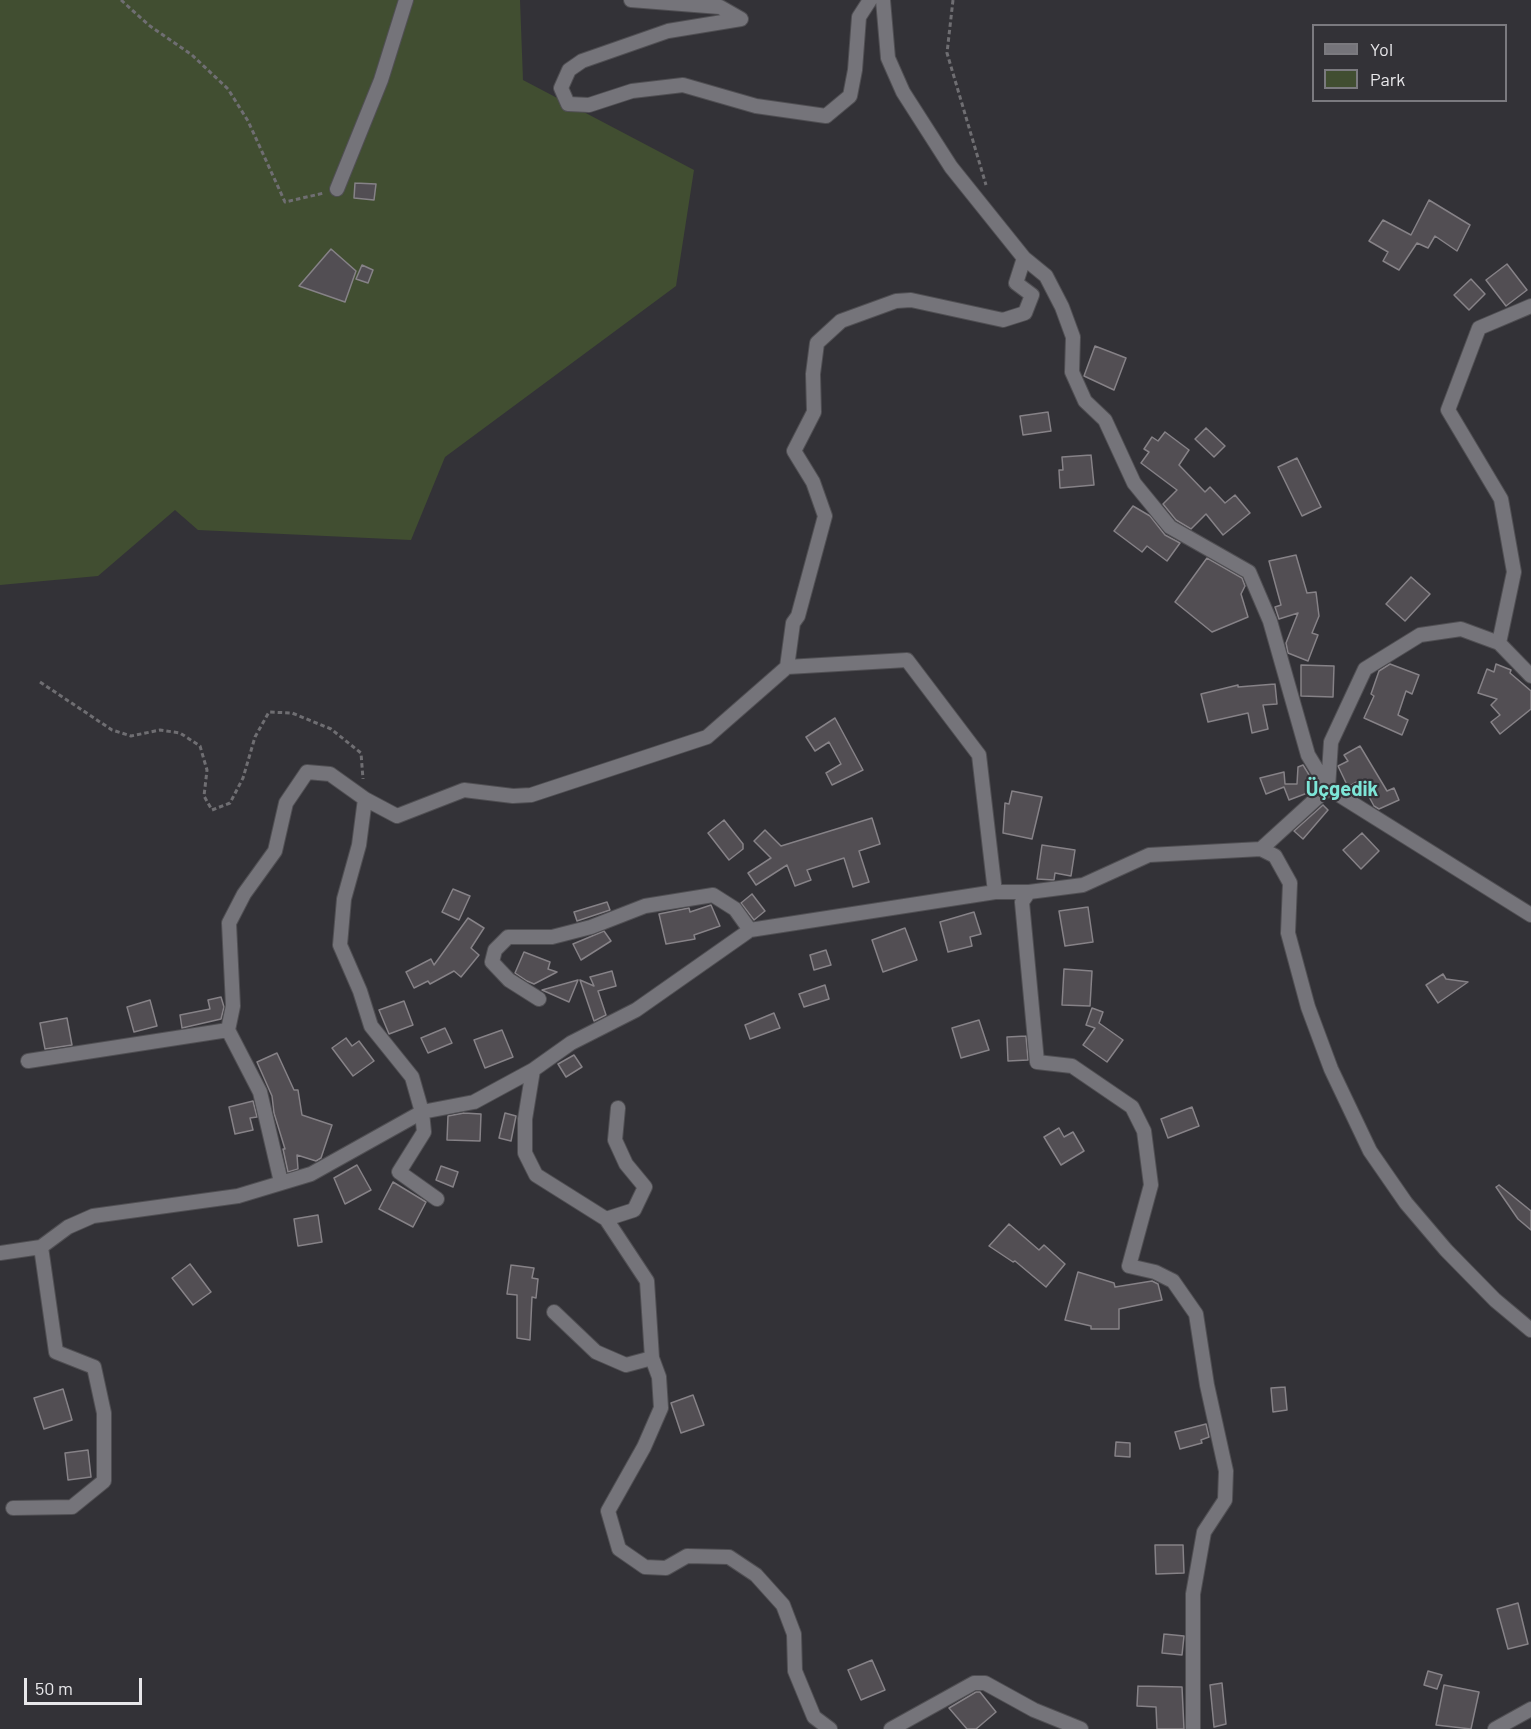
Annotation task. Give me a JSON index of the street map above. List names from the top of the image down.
{
  "districts": ["Üçgedik"],
  "legend": ["Yol", "Park"],
  "scale_bar": "50 m"
}
